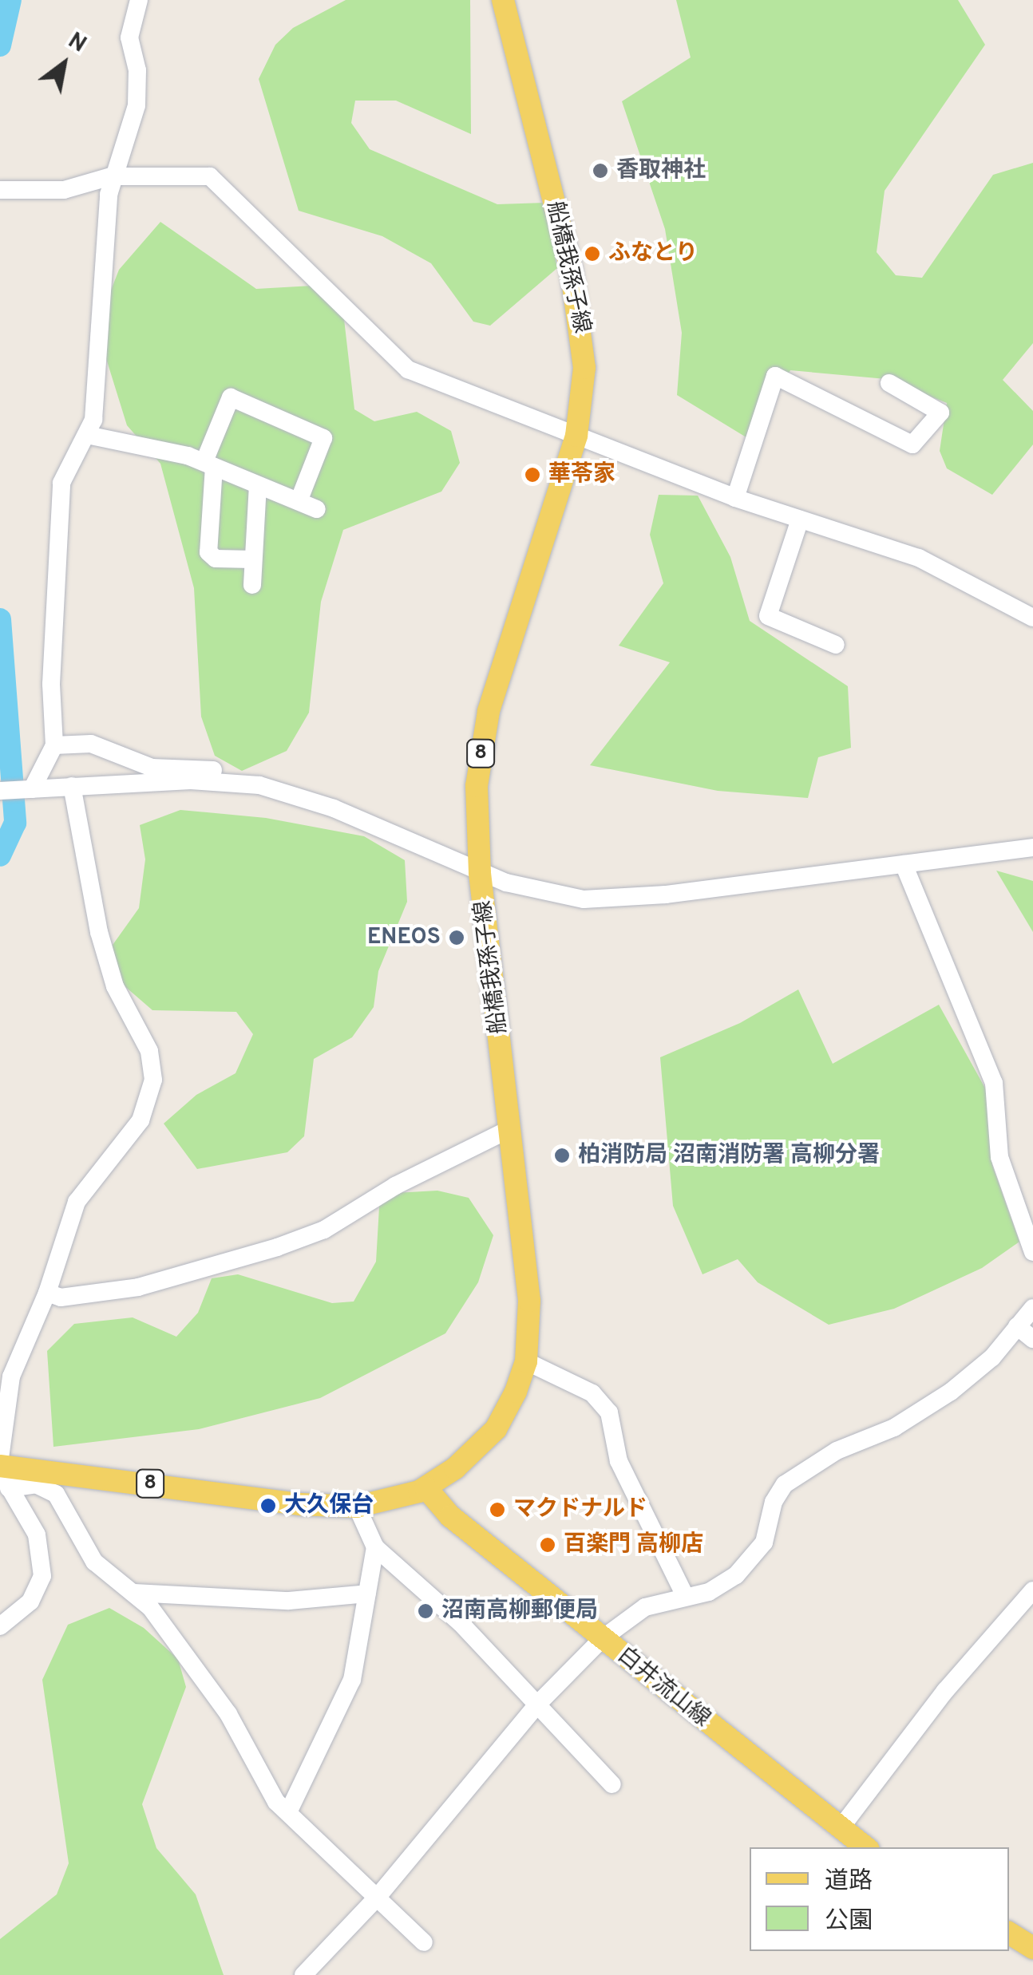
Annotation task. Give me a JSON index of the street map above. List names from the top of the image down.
{
  "streets": {
    "main road": ["船橋我孫子線", "8", "白井流山線"]
  },
  "crossings": [
    ["船橋我孫子線", "白井流山線"]
  ],
  "places": [
    "香取神社",
    "ふなとり",
    "華苓家",
    "ENEOS",
    "柏消防局 沼南消防署 高柳分署",
    "大久保台",
    "マクドナルド",
    "百楽門 高柳店",
    "沼南高柳郵便局"
  ],
  "legend": ["道路", "公園"],
  "north": "top right"
}
